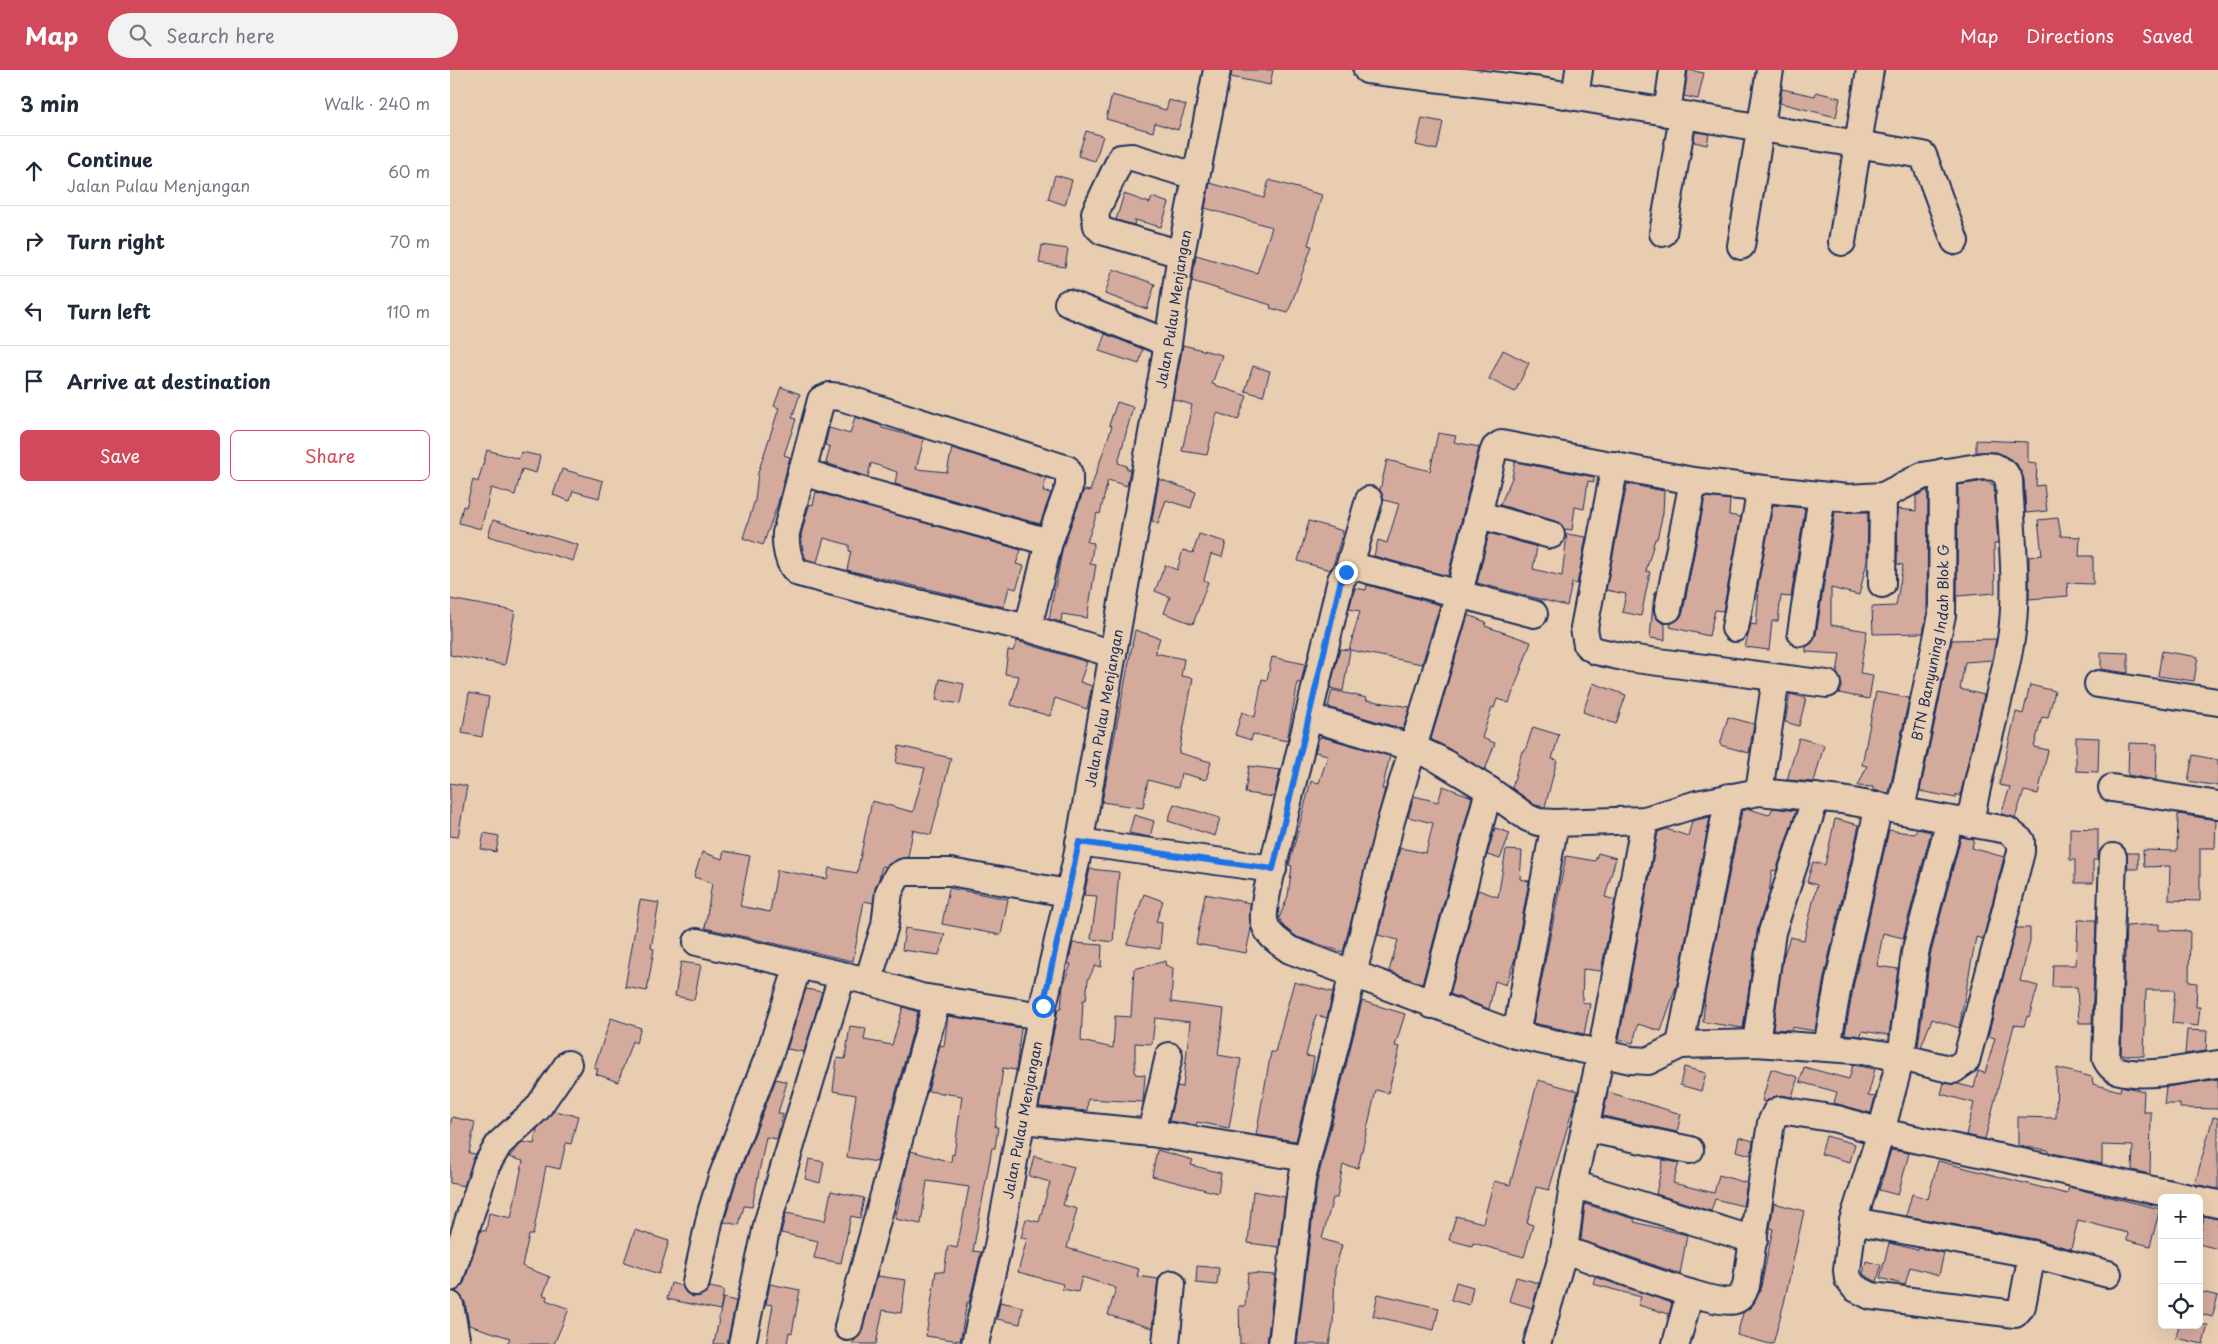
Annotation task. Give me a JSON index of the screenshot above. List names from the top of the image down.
{
  "streets": {
    "street": ["Jalan Pulau Menjangan", "BTN Banyuning Indah Blok G"]
  },
  "page": {
    "header": "Map",
    "search": "Search here",
    "nav": ["Map", "Directions", "Saved"],
    "heading": ["3 min", "Walk · 240 m"],
    "list": [
      ["Continue", "Jalan Pulau Menjangan", "60 m"],
      ["Turn right", "70 m"],
      ["Turn left", "110 m"],
      "Arrive at destination"
    ],
    "buttons": ["Save", "Share"],
    "map_buttons": ["+", "−"]
  }
}
